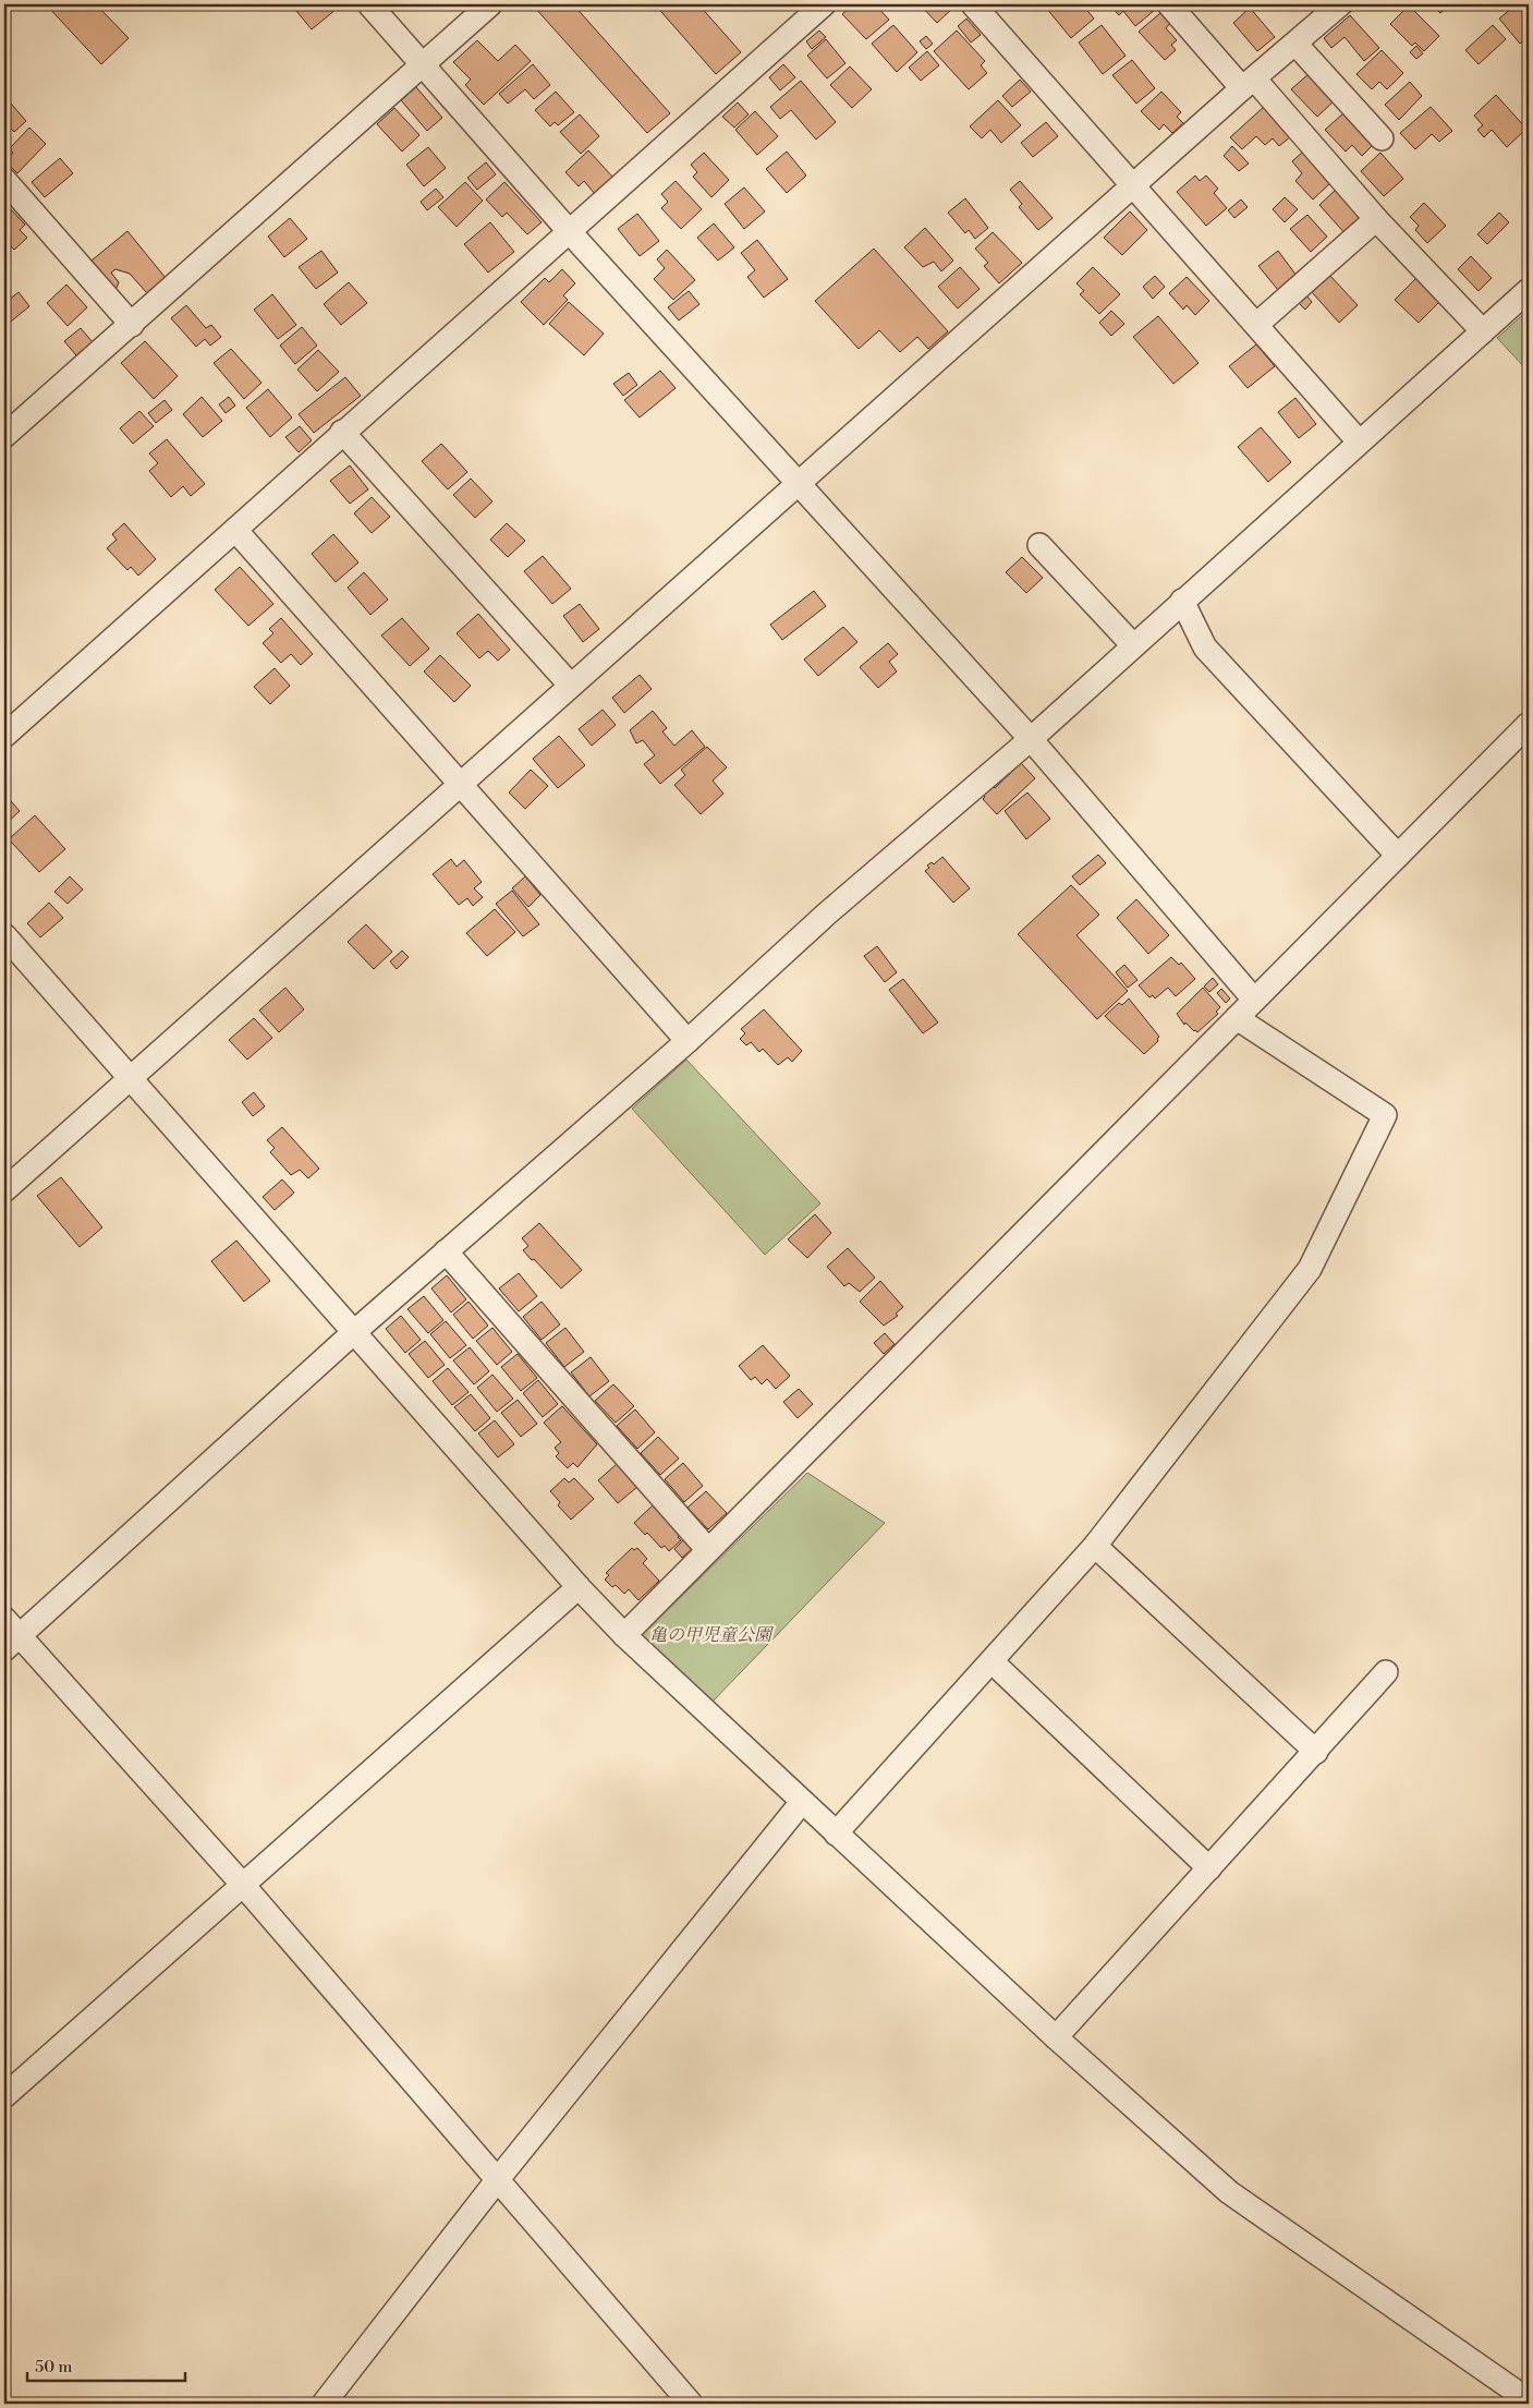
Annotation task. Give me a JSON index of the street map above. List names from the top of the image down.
{
  "parks": ["亀の甲児童公園"],
  "scale_bar": "50 m"
}
